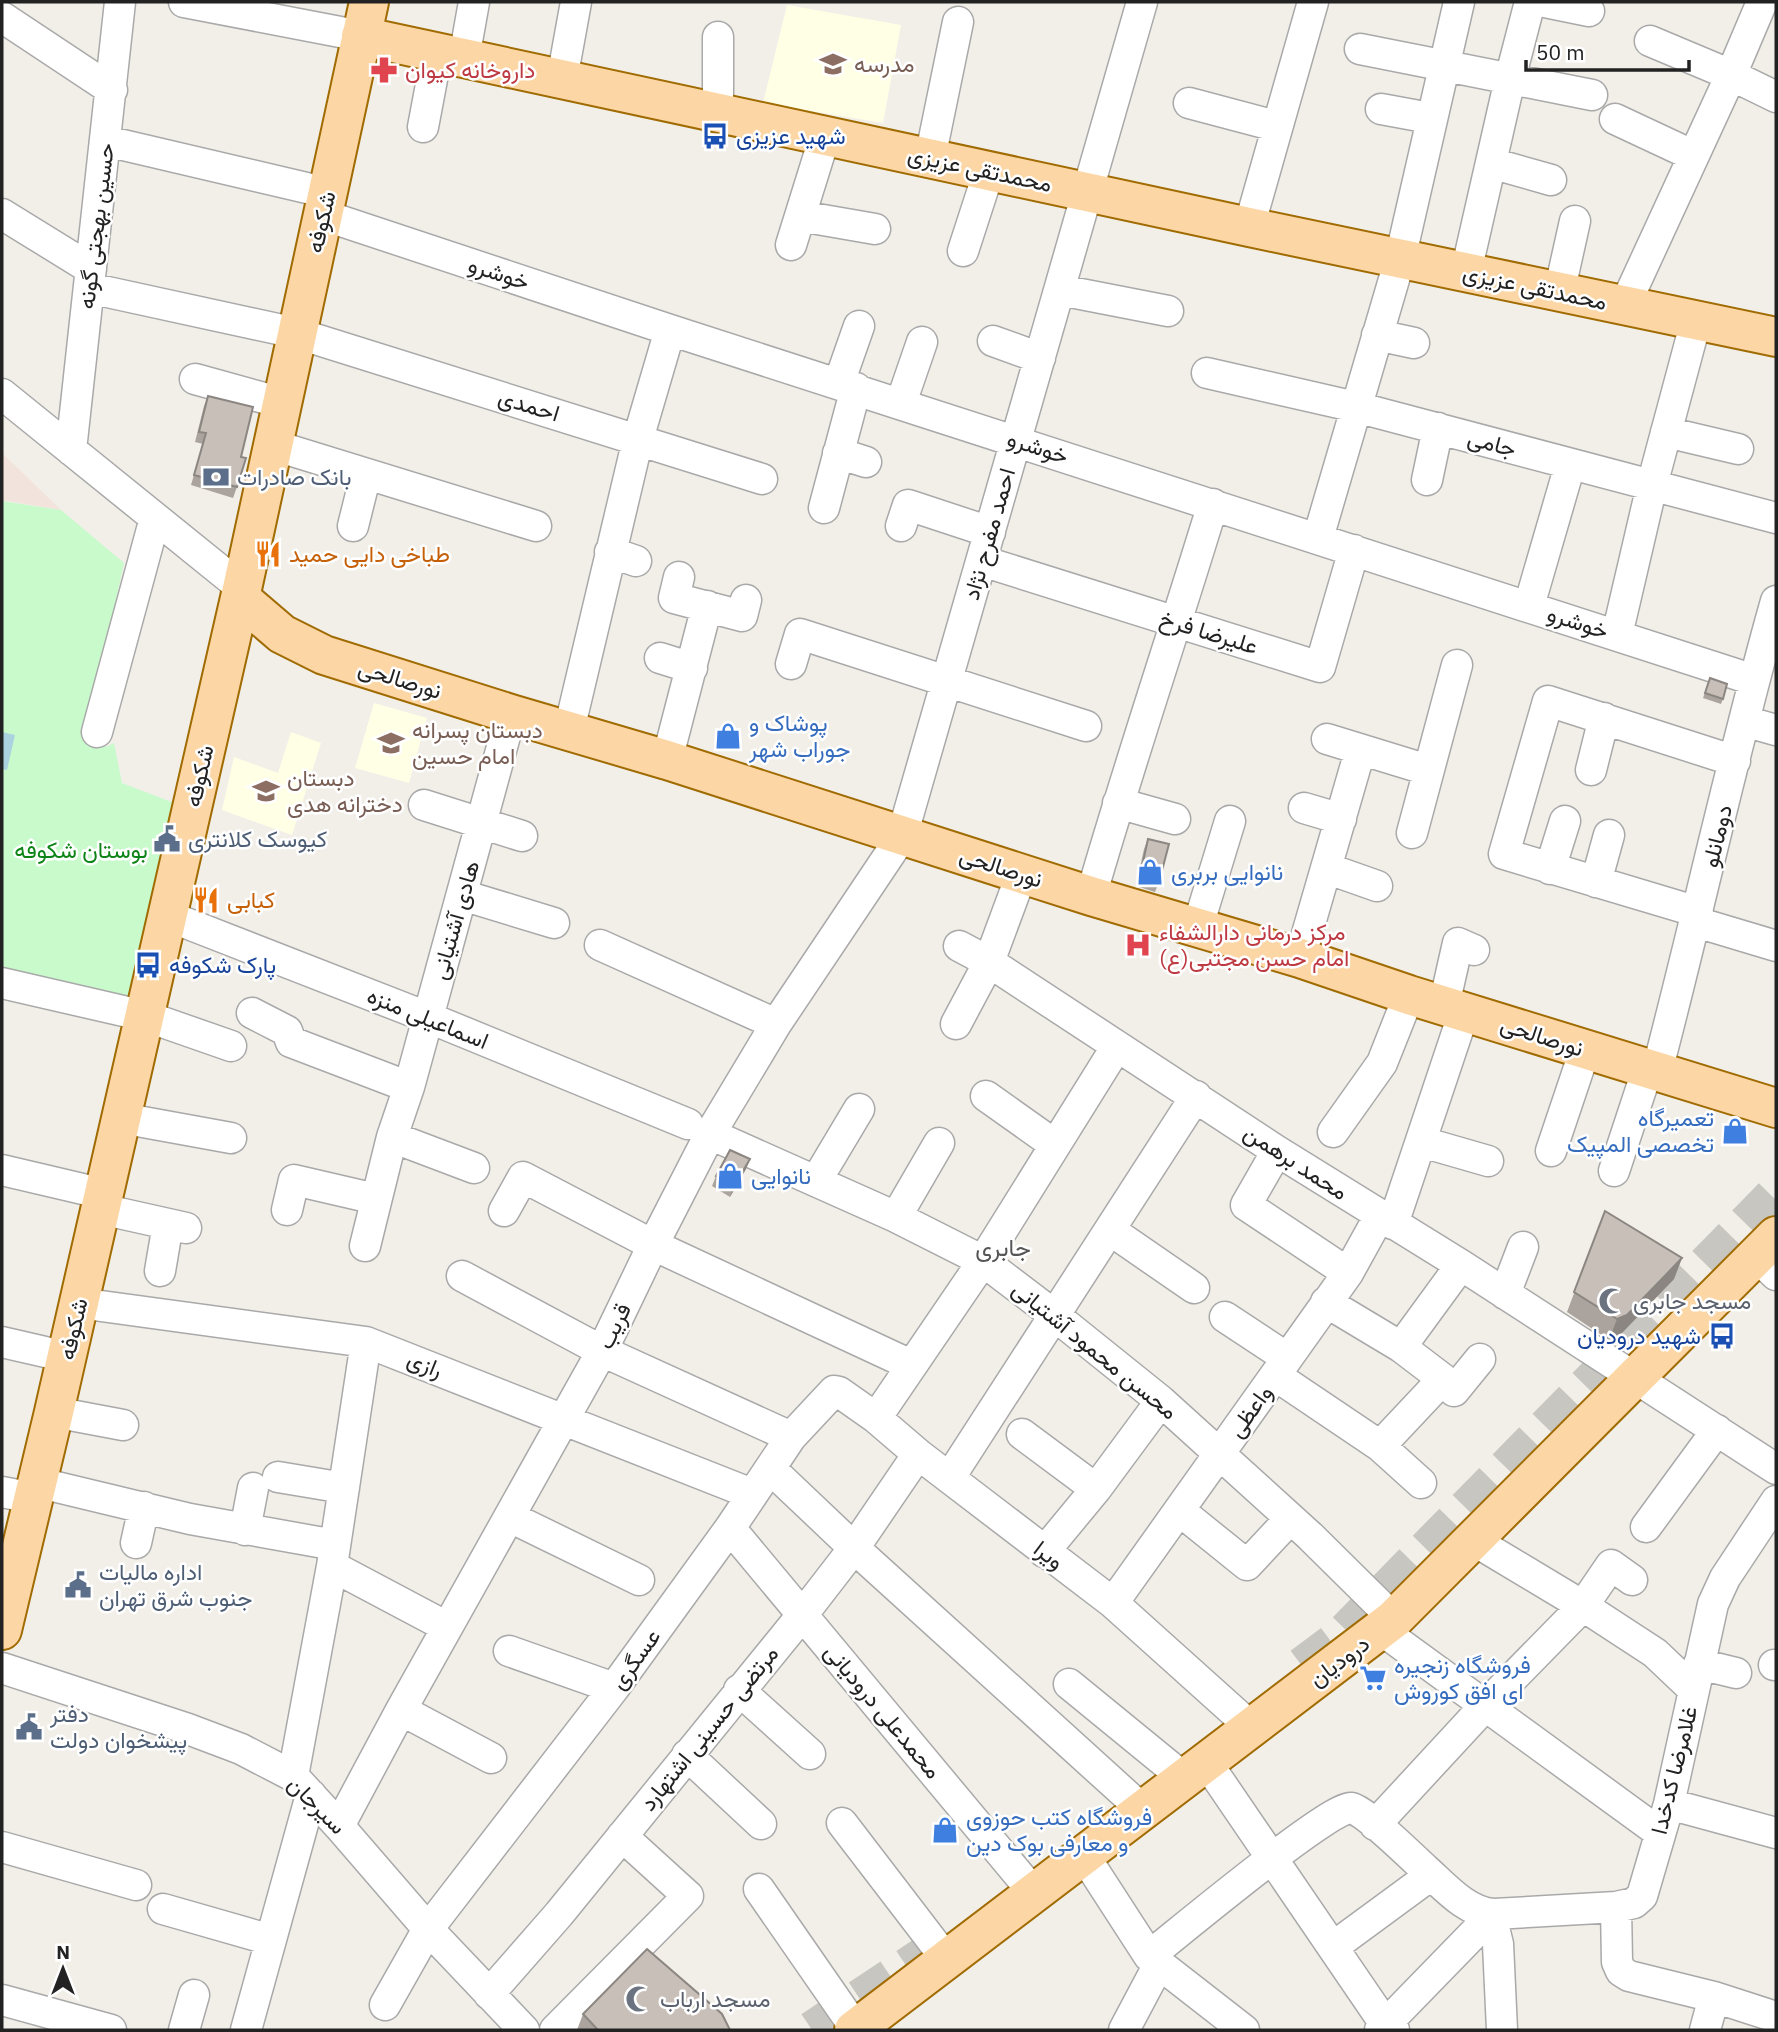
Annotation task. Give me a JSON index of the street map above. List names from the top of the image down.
{
  "streets": {
    "main road": [
      "محمدتقی عزیزی",
      "شکوفه",
      "نورصالحی",
      "درودیان"
    ],
    "street": [
      "حسین بهجتی گونه",
      "خوشرو",
      "احمدی",
      "جامی",
      "احمد مفرح نژاد",
      "علیرضا فرخ",
      "دومانلو",
      "هادی آشتیانی",
      "اسماعیلی منزه",
      "محمد برهمن",
      "قریب",
      "محسن محمود آشتیانی",
      "رازی",
      "واعظی",
      "ویرا",
      "عسگری",
      "محمدعلی درودیانی",
      "مرتضی حسینی اشتهارد",
      "غلامرضا کدخدا",
      "سیرجان"
    ]
  },
  "crossings": [
    ["محمدتقی عزیزی", "شکوفه"],
    ["محمدتقی عزیزی", "احمد مفرح نژاد"],
    ["شکوفه", "خوشرو"],
    ["شکوفه", "احمدی"],
    ["شکوفه", "نورصالحی"],
    ["شکوفه", "اسماعیلی منزه"],
    ["شکوفه", "رازی"],
    ["حسین بهجتی گونه", "خوشرو"],
    ["حسین بهجتی گونه", "احمدی"],
    ["خوشرو", "احمد مفرح نژاد"],
    ["خوشرو", "علیرضا فرخ"],
    ["خوشرو", "دومانلو"],
    ["احمد مفرح نژاد", "علیرضا فرخ"],
    ["احمد مفرح نژاد", "نورصالحی"],
    ["احمد مفرح نژاد", "قریب"],
    ["نورصالحی", "دومانلو"],
    ["نورصالحی", "هادی آشتیانی"],
    ["نورصالحی", "قریب"],
    ["نورصالحی", "واعظی"],
    ["هادی آشتیانی", "اسماعیلی منزه"],
    ["اسماعیلی منزه", "قریب"],
    ["اسماعیلی منزه", "محسن محمود آشتیانی"],
    ["محمد برهمن", "واعظی"],
    ["محمد برهمن", "درودیان"],
    ["قریب", "محسن محمود آشتیانی"],
    ["قریب", "رازی"],
    ["قریب", "سیرجان"],
    ["محسن محمود آشتیانی", "واعظی"],
    ["محسن محمود آشتیانی", "درودیان"],
    ["محسن محمود آشتیانی", "غلامرضا کدخدا"],
    ["رازی", "عسگری"],
    ["واعظی", "ویرا"],
    ["ویرا", "عسگری"],
    ["ویرا", "درودیان"],
    ["ویرا", "مرتضی حسینی اشتهارد"],
    ["عسگری", "محمدعلی درودیانی"],
    ["عسگری", "سیرجان"],
    ["درودیان", "محمدعلی درودیانی"],
    ["محمدعلی درودیانی", "مرتضی حسینی اشتهارد"],
    ["مرتضی حسینی اشتهارد", "سیرجان"]
  ],
  "districts": ["جابری"],
  "parks": ["بوستان شکوفه"],
  "places": {
    "school or university": ["مدرسه", "دبستان پسرانه امام حسین", "دبستان دخترانه هدی"],
    "pharmacy": ["داروخانه کیوان"],
    "bus stop": ["شهید عزیزی", "پارک شکوفه", "شهید درودیان"],
    "bank": ["بانک صادرات"],
    "restaurant": ["طباخی دایی حمید", "کبابی"],
    "shop": [
      "پوشاک و جوراب شهر",
      "نانوایی بربری",
      "تعمیرگاه تخصصی المپیک",
      "نانوایی",
      "فروشگاه کتب حوزوی و معارفی بوک دین"
    ],
    "public building": ["کیوسک کلانتری", "اداره مالیات جنوب شرق تهران", "دفتر پیشخوان دولت"],
    "hospital": ["مرکز درمانی دارالشفاء امام حسن مجتبی(ع)"],
    "mosque": ["مسجد جابری", "مسجد ارباب"],
    "supermarket": ["فروشگاه زنجیره ای افق کوروش"]
  },
  "scale_bar": "50 m",
  "north": "top"
}
